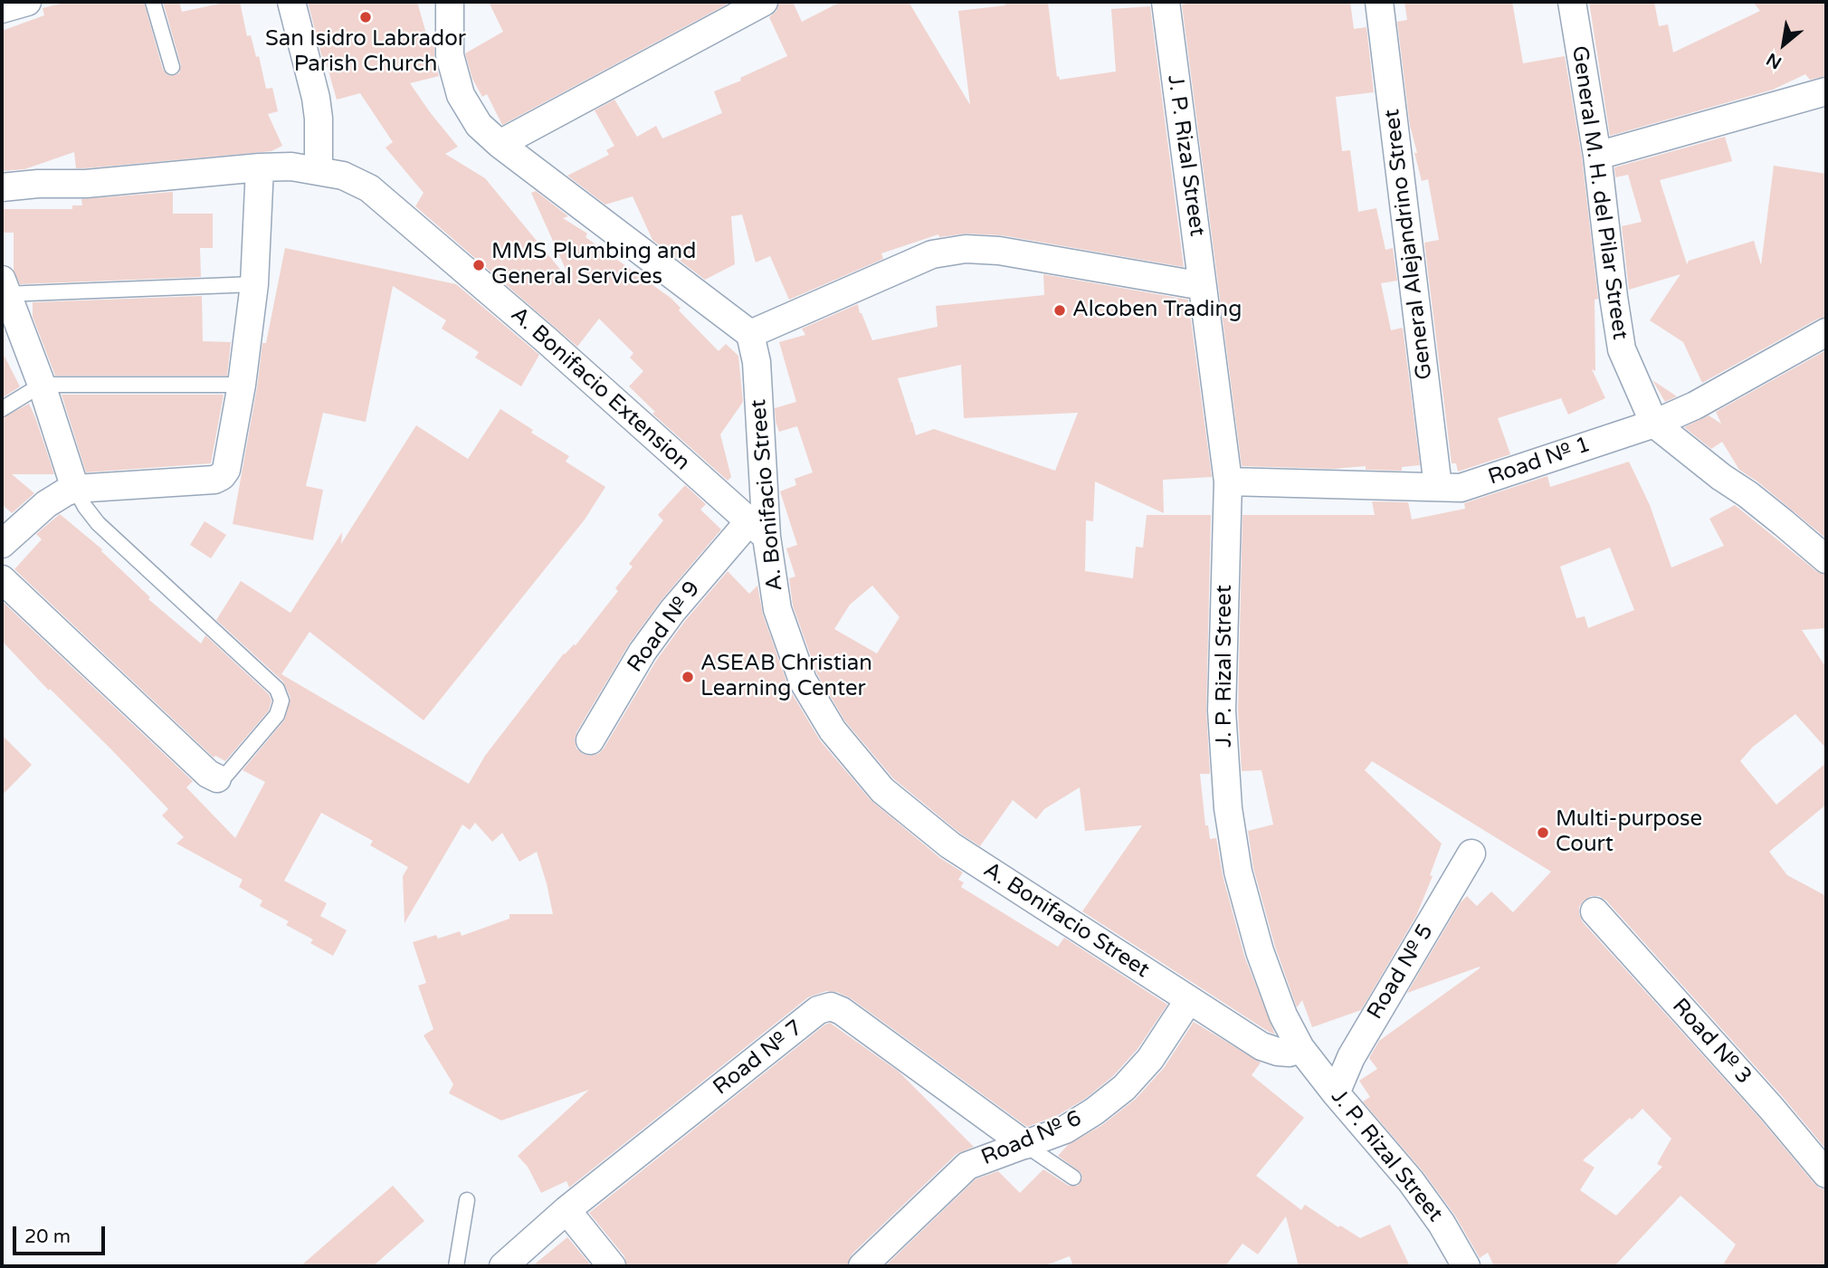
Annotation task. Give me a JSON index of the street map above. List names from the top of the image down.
{
  "streets": {
    "street": [
      "J. P. Rizal Street",
      "General M. H. del Pilar Street",
      "General Alejandrino Street",
      "A. Bonifacio Extension",
      "Road № 1",
      "A. Bonifacio Street",
      "Road № 9",
      "Road № 5",
      "Road № 3",
      "Road № 7",
      "Road № 6"
    ]
  },
  "crossings": [
    ["J. P. Rizal Street", "Road № 1"],
    ["J. P. Rizal Street", "A. Bonifacio Street"],
    ["J. P. Rizal Street", "Road № 5"],
    ["General M. H. del Pilar Street", "Road № 1"],
    ["General Alejandrino Street", "Road № 1"],
    ["A. Bonifacio Extension", "A. Bonifacio Street"],
    ["A. Bonifacio Extension", "Road № 9"],
    ["A. Bonifacio Street", "Road № 9"],
    ["A. Bonifacio Street", "Road № 6"],
    ["Road № 7", "Road № 6"]
  ],
  "places": [
    "San Isidro Labrador Parish Church",
    "MMS Plumbing and General Services",
    "Alcoben Trading",
    "ASEAB Christian Learning Center",
    "Multi-purpose Court"
  ],
  "scale_bar": "20 m",
  "north": "bottom left"
}
